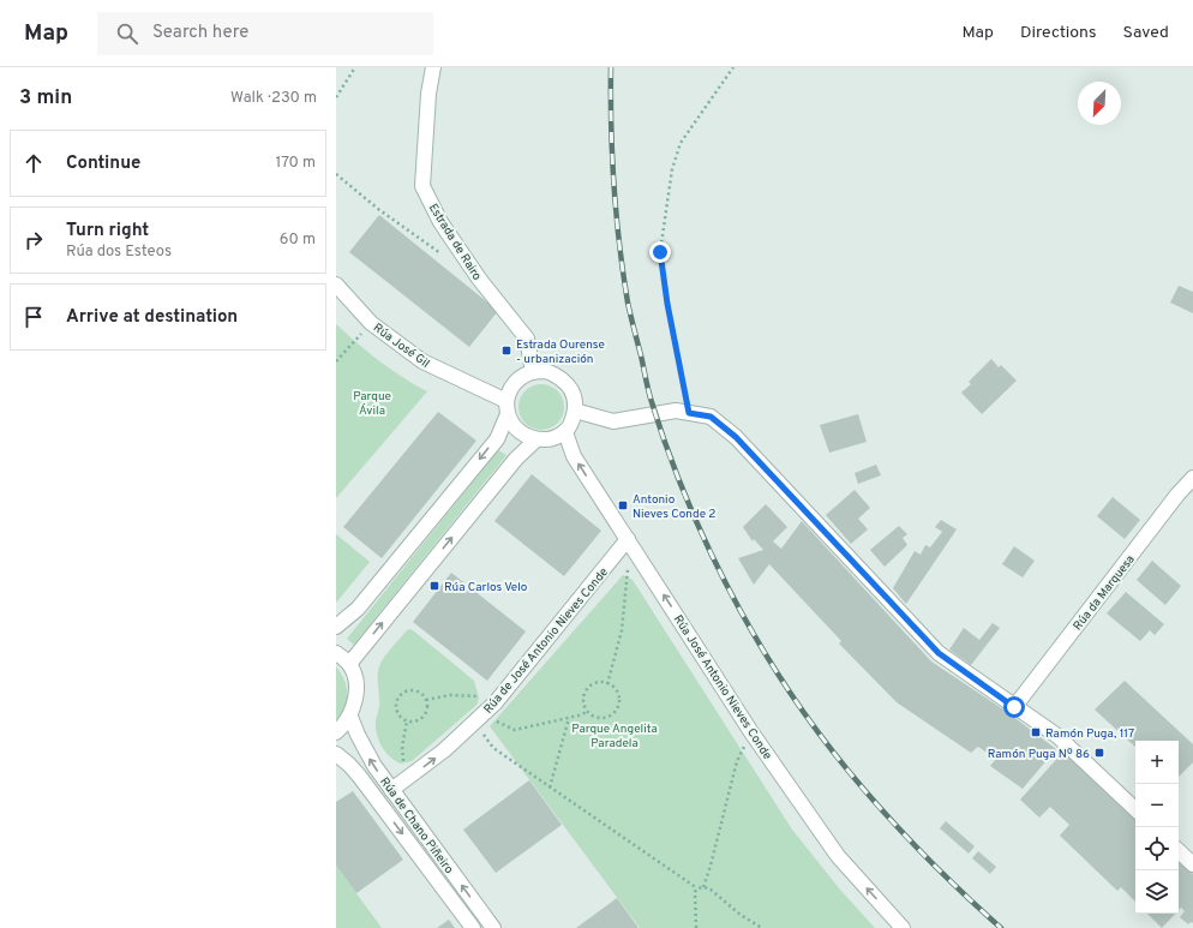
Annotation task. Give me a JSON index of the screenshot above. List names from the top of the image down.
{
  "streets": {
    "street": [
      "Estrada de Rairo",
      "Rúa José Gil",
      "Rúa da Marquesa",
      "Rúa de José Antonio Nieves Conde",
      "Rúa José Antonio Nieves Conde",
      "Rúa de Chano Piñeiro"
    ]
  },
  "crossings": [
    ["Estrada de Rairo", "Rúa José Gil"],
    ["Estrada de Rairo", "Rúa José Antonio Nieves Conde"],
    ["Rúa José Gil", "Rúa José Antonio Nieves Conde"],
    ["Rúa de José Antonio Nieves Conde", "Rúa José Antonio Nieves Conde"],
    ["Rúa de José Antonio Nieves Conde", "Rúa de Chano Piñeiro"]
  ],
  "one_way": ["Rúa José Antonio Nieves Conde"],
  "parks": ["Parque Ávila", "Parque Angelita Paradela"],
  "places": {
    "transit": [
      "Estrada Ourense - urbanización",
      "Antonio Nieves Conde 2",
      "Rúa Carlos Velo",
      "Ramón Puga, 117",
      "Ramón Puga Nº 86"
    ]
  },
  "north": "bottom left",
  "page": {
    "header": "Map",
    "search": "Search here",
    "nav": ["Map", "Directions", "Saved"],
    "heading": ["3 min", "Walk · 230 m"],
    "list": [
      ["Continue", "170 m"],
      ["Turn right", "Rúa dos Esteos", "60 m"],
      "Arrive at destination"
    ],
    "map_buttons": ["+", "−"]
  }
}
